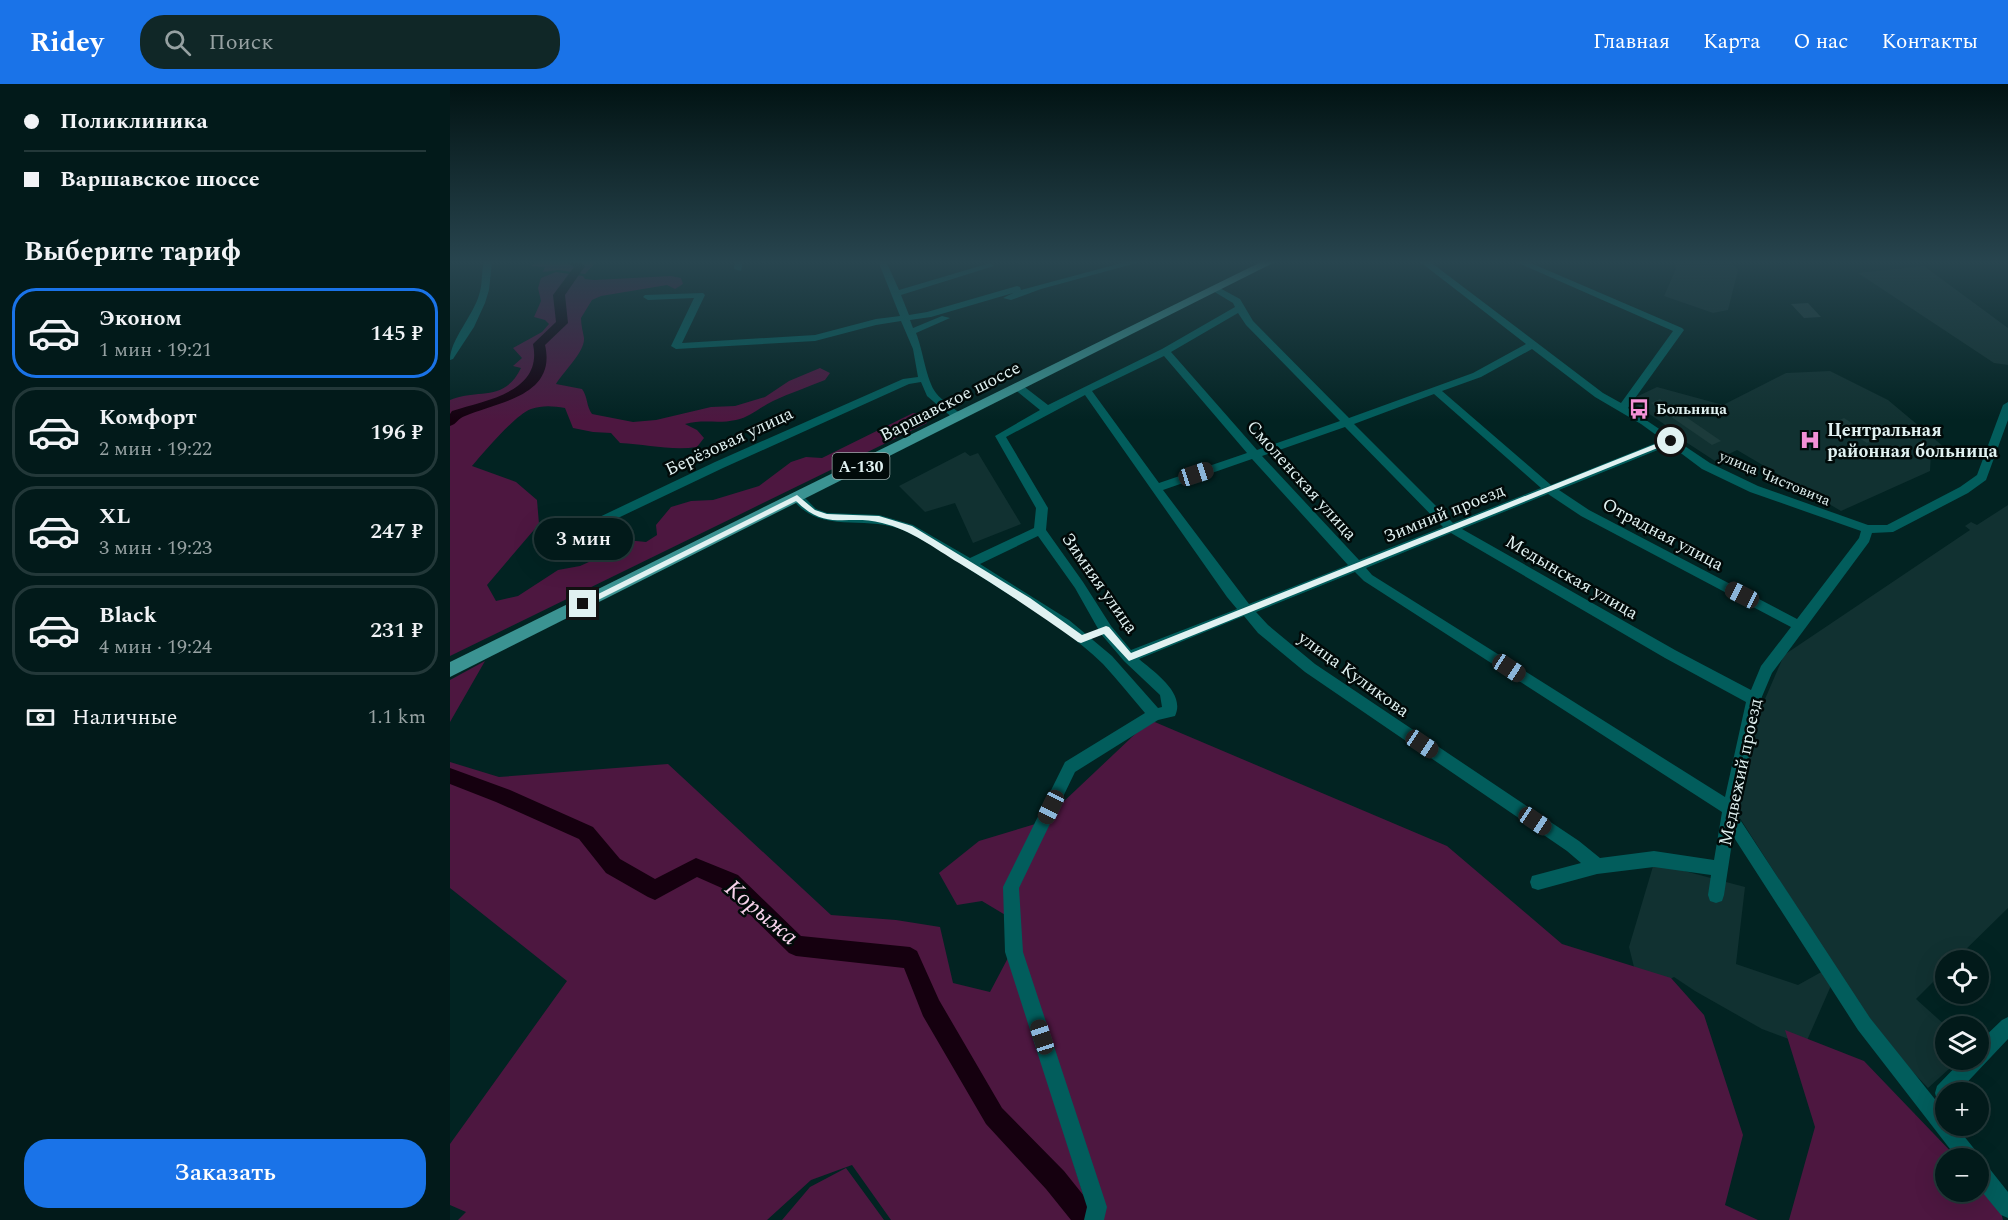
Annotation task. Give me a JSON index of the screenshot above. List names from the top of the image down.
{
  "streets": {
    "main road": ["Варшавское шоссе", "А-130"],
    "street": [
      "Берёзовая улица",
      "улица Чистовича",
      "Смоленская улица",
      "Зимний проезд",
      "Отрадная улица",
      "Медынская улица",
      "Зимняя улица",
      "улица Куликова",
      "Медвежий проезд"
    ]
  },
  "crossings": [
    ["улица Чистовича", "Зимний проезд"],
    ["улица Чистовича", "Медвежий проезд"],
    ["Смоленская улица", "Зимний проезд"],
    ["Смоленская улица", "Медвежий проезд"],
    ["Зимний проезд", "Отрадная улица"],
    ["Зимний проезд", "Медынская улица"],
    ["Зимний проезд", "Зимняя улица"],
    ["Зимний проезд", "улица Куликова"],
    ["Отрадная улица", "Медвежий проезд"],
    ["Медынская улица", "Медвежий проезд"]
  ],
  "water": ["Корыжа"],
  "places": {
    "bus stop": ["Больница"],
    "hospital": ["Центральная районная больница"]
  },
  "page": {
    "header": "Ridey",
    "search": "Поиск",
    "nav": [
      "Главная",
      "Карта",
      "О нас",
      "Контакты"
    ],
    "banner": ["Поликлиника", "Варшавское шоссе"],
    "heading": "Выберите тариф",
    "list": [
      {
        "name": "Эконом",
        "note": "1 мин · 19:21",
        "value": "145 ₽"
      },
      {
        "name": "Комфорт",
        "note": "2 мин · 19:22",
        "value": "196 ₽"
      },
      {
        "name": "XL",
        "note": "3 мин · 19:23",
        "value": "247 ₽"
      },
      {
        "name": "Black",
        "note": "4 мин · 19:24",
        "value": "231 ₽"
      }
    ],
    "bubble": "3 мин",
    "pay": ["Наличные", "1.1 km"],
    "map_buttons": ["+", "−"],
    "buttons": "Заказать"
  }
}
